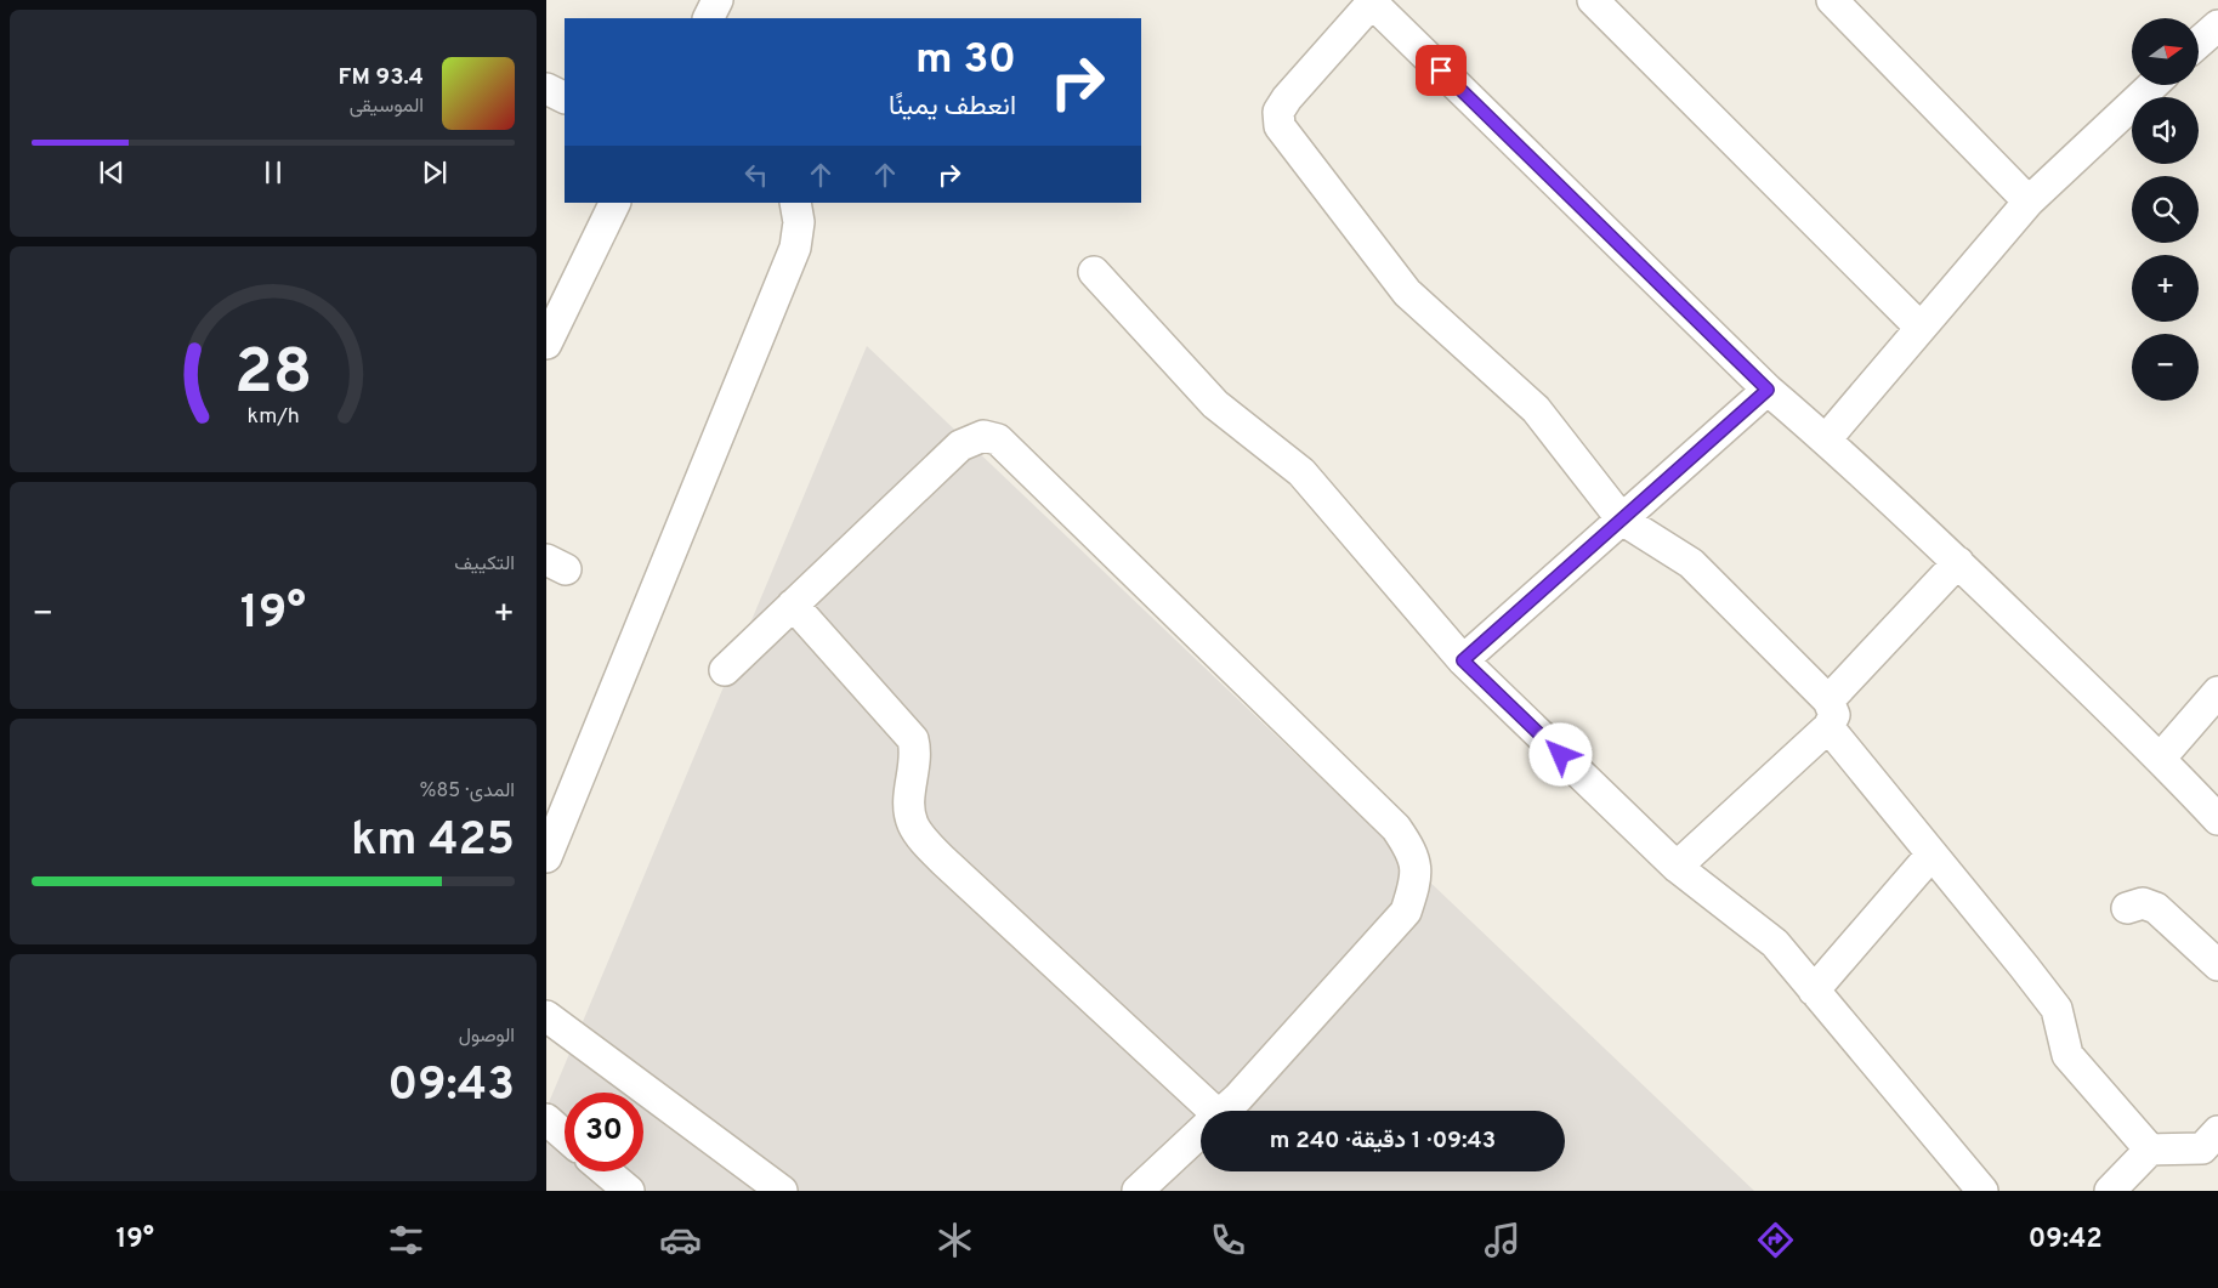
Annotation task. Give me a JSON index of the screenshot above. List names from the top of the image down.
{
  "north": "right",
  "page": {
    "map_buttons": ["+", "−"],
    "turn": ["30 m", "انعطف يمينًا"],
    "song": ["93.4 FM", "الموسيقى"],
    "tile": [
      "التكييف",
      ["المدى · 85%", "425 km"],
      ["الوصول", "09:43"]
    ],
    "heat": ["−", "19°", "+"],
    "limit": "30",
    "trip": "09:43 · 1 دقيقة · 240 m",
    "tabs": ["09:42", "19°"],
    "gauge": ["28", "km/h"]
  }
}
